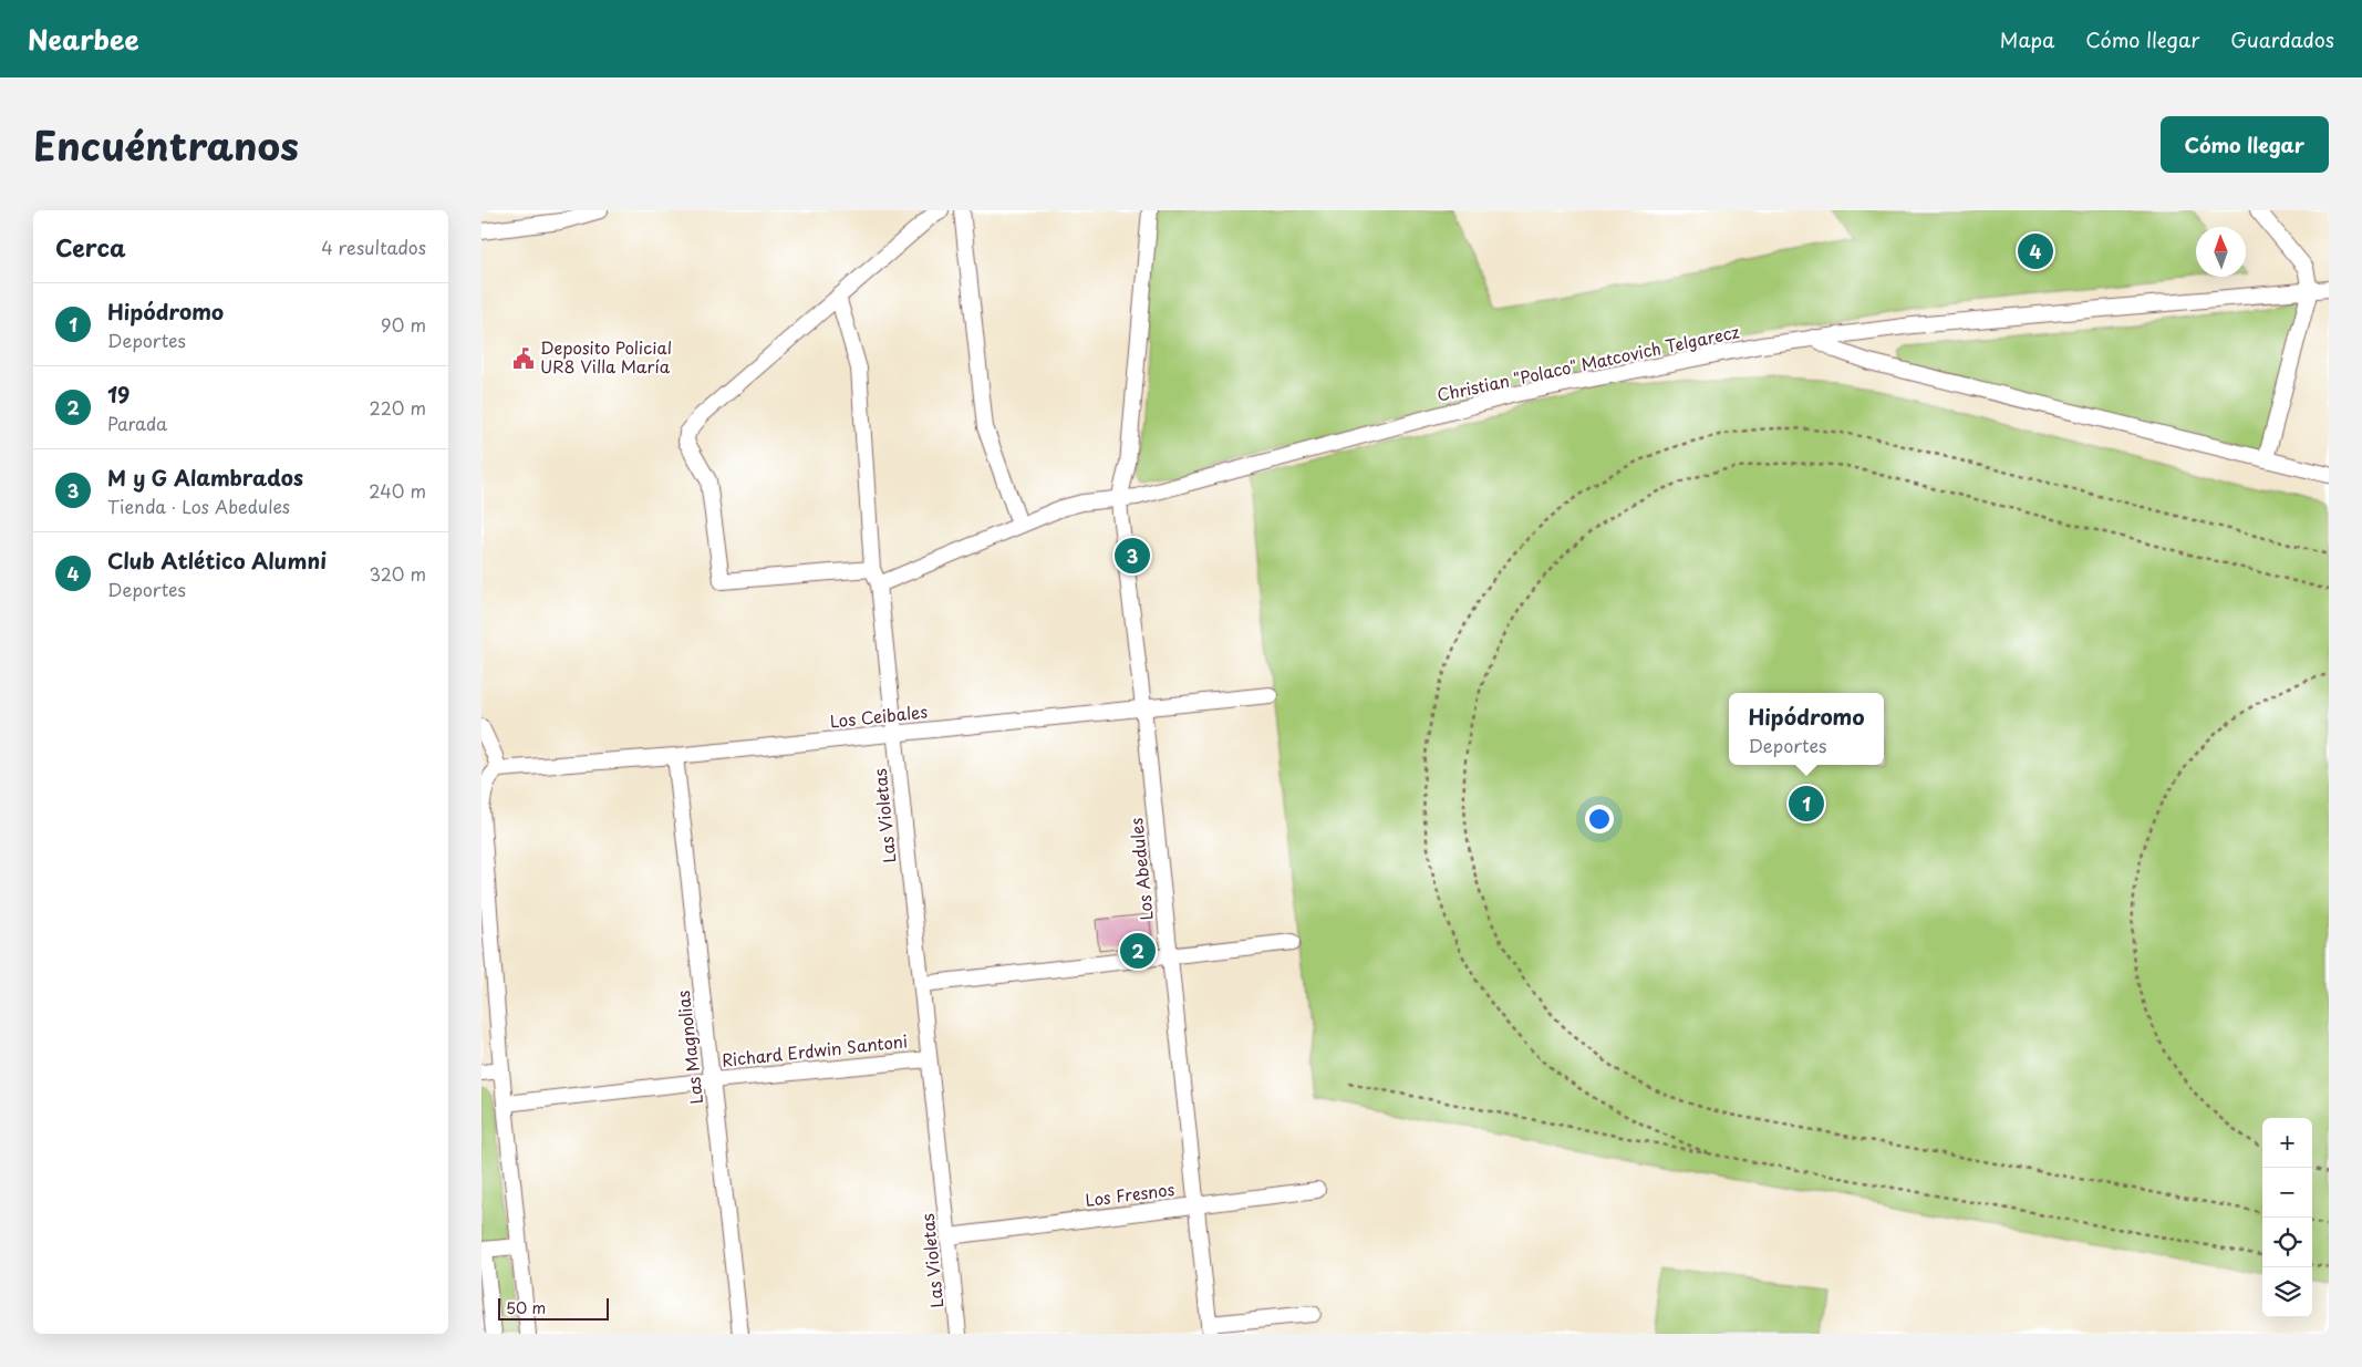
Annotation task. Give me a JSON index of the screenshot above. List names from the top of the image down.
{
  "streets": {
    "street": [
      "Christian \"Polaco\" Matcovich Telgarecz",
      "Los Ceibales",
      "Las Violetas",
      "Los Abedules",
      "Las Magnolias",
      "Richard Erdwin Santoni",
      "Los Fresnos"
    ]
  },
  "crossings": [
    ["Christian \"Polaco\" Matcovich Telgarecz", "Las Violetas"],
    ["Christian \"Polaco\" Matcovich Telgarecz", "Los Abedules"],
    ["Los Ceibales", "Las Violetas"],
    ["Los Ceibales", "Los Abedules"],
    ["Los Ceibales", "Las Magnolias"],
    ["Las Violetas", "Richard Erdwin Santoni"],
    ["Las Violetas", "Los Fresnos"],
    ["Los Abedules", "Los Fresnos"],
    ["Las Magnolias", "Richard Erdwin Santoni"]
  ],
  "places": {
    "public building": ["Deposito Policial UR8 Villa María"]
  },
  "scale_bar": "50 m",
  "north": "top",
  "page": {
    "header": "Nearbee",
    "nav": ["Mapa", "Cómo llegar", "Guardados"],
    "title": "Encuéntranos",
    "buttons": "Cómo llegar",
    "heading": ["Cerca", "4 resultados"],
    "pins": [
      "4",
      "3",
      "1",
      "2"
    ],
    "list": [
      {
        "mark": "1",
        "name": "Hipódromo",
        "note": "Deportes",
        "value": "90 m"
      },
      {
        "mark": "2",
        "name": "19",
        "note": "Parada",
        "value": "220 m"
      },
      {
        "mark": "3",
        "name": "M y G Alambrados",
        "note": "Tienda · Los Abedules",
        "value": "240 m"
      },
      {
        "mark": "4",
        "name": "Club Atlético Alumni",
        "note": "Deportes",
        "value": "320 m"
      }
    ],
    "popup": ["Hipódromo", "Deportes"],
    "map_buttons": ["+", "−"],
    "scale": "50 m"
  }
}
